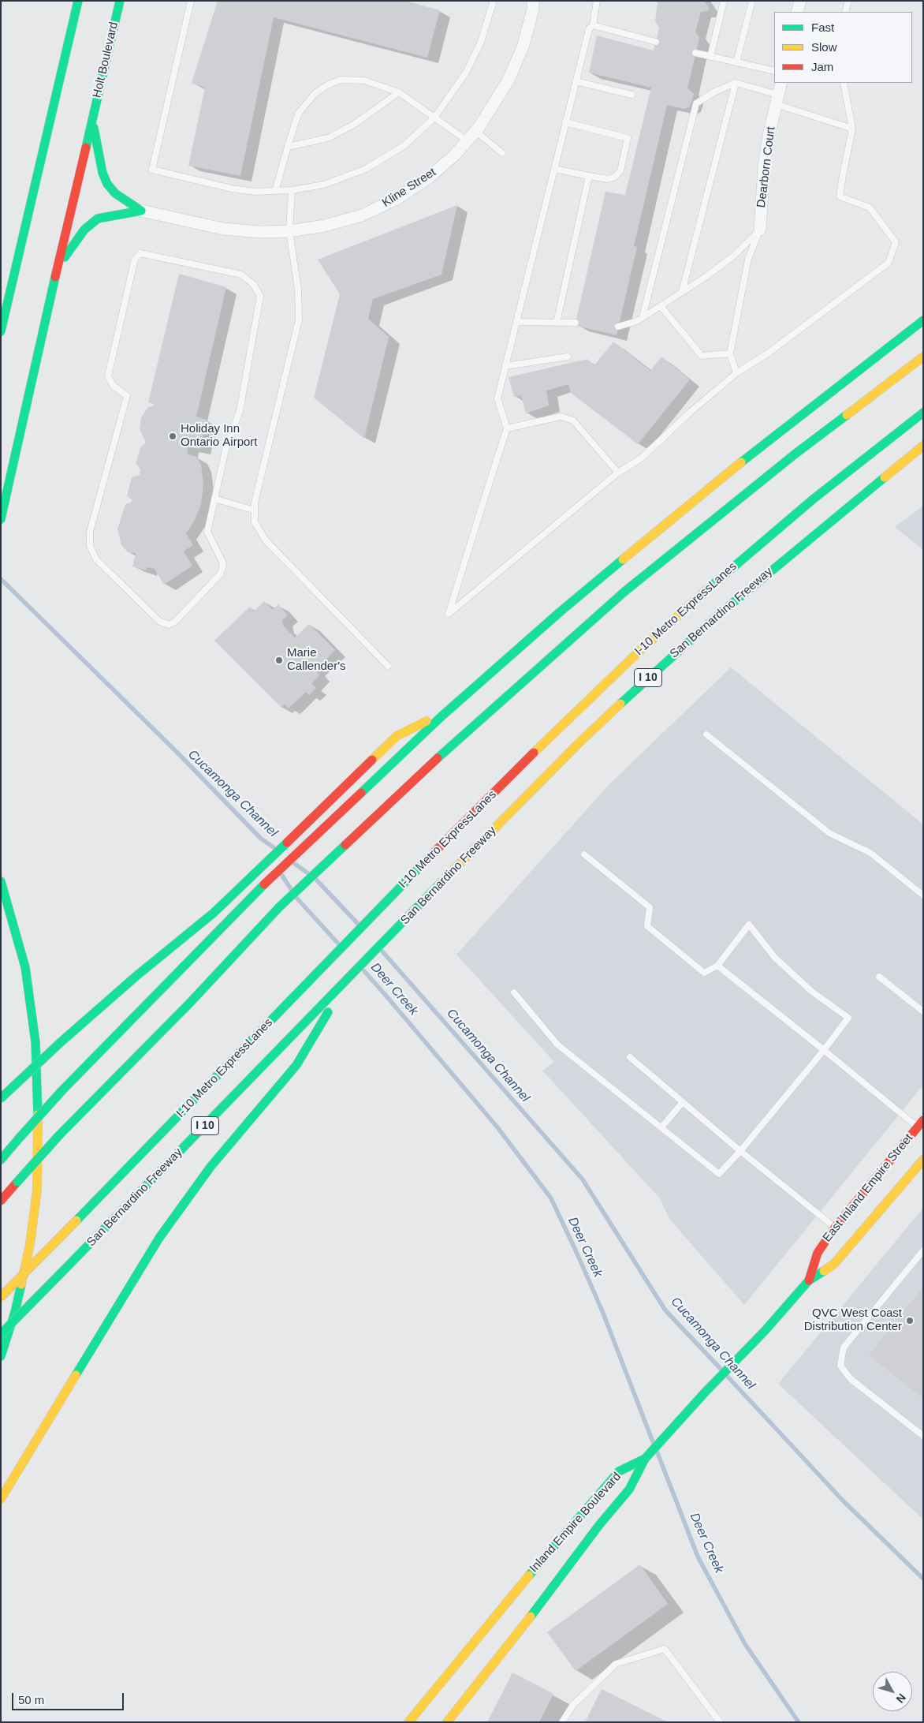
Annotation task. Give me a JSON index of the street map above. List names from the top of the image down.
{
  "streets": {
    "main road": [
      "Holt Boulevard",
      "I-10 Metro ExpressLanes",
      "San Bernardino Freeway",
      "I 10",
      "East Inland Empire Street",
      "Inland Empire Boulevard"
    ],
    "street": ["Dearborn Court", "Kline Street"]
  },
  "crossings": [
    ["East Inland Empire Street", "Inland Empire Boulevard"]
  ],
  "water": ["Cucamonga Channel", "Deer Creek"],
  "places": ["Holiday Inn Ontario Airport", "Marie Callender's", "QVC West Coast Distribution Center"],
  "legend": ["Fast", "Slow", "Jam"],
  "scale_bar": "50 m",
  "north": "bottom right"
}
